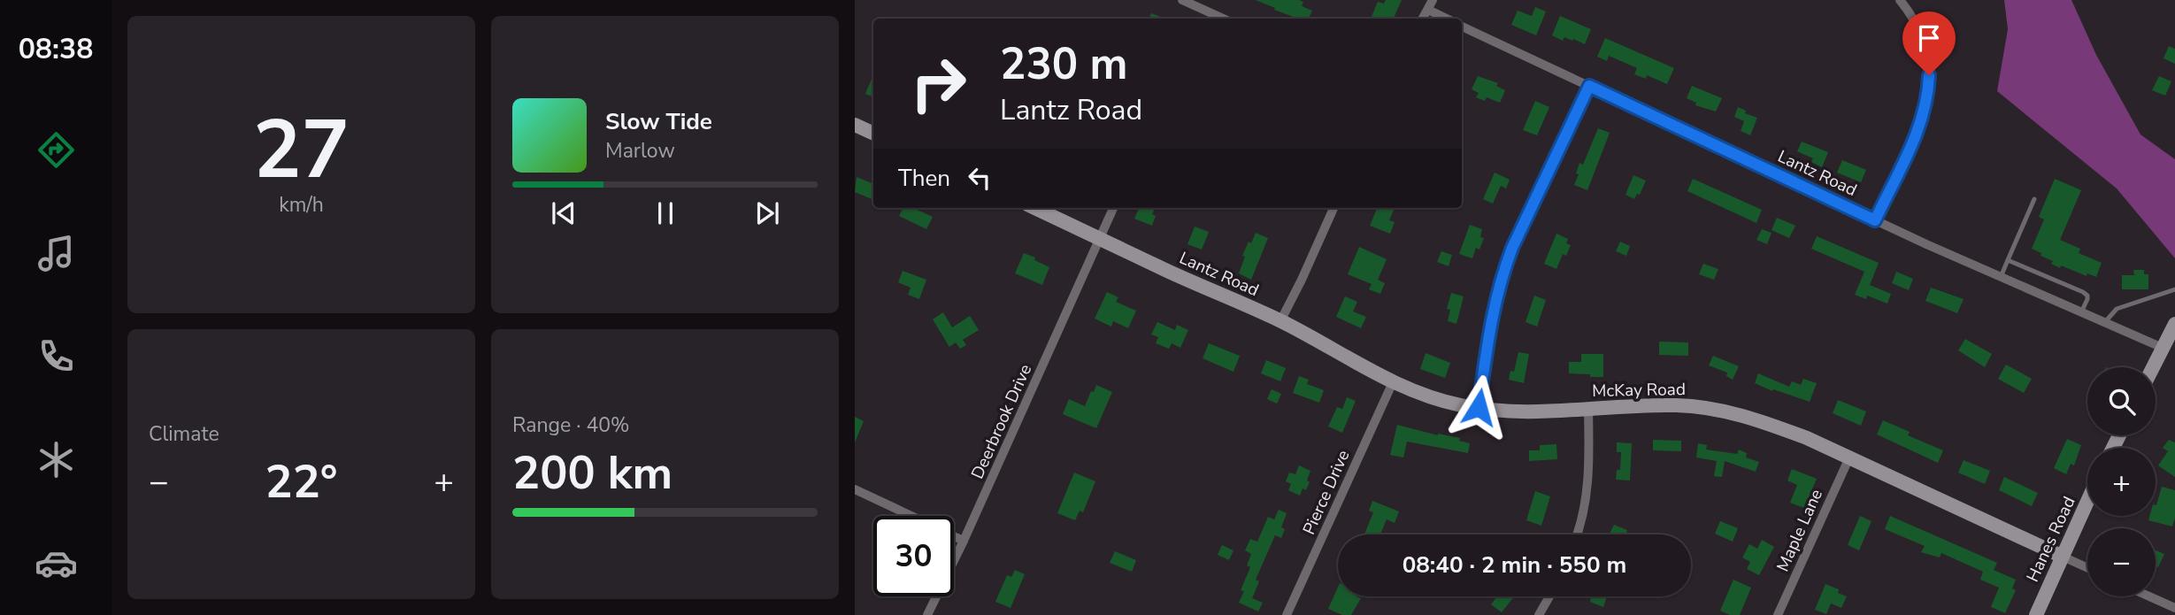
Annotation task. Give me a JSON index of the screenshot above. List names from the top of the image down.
{
  "streets": {
    "street": [
      "Lantz Road",
      "McKay Road",
      "Deerbrook Drive",
      "Pierce Drive",
      "Maple Lane",
      "Hanes Road"
    ]
  },
  "crossings": [
    ["Lantz Road", "McKay Road"],
    ["Lantz Road", "Deerbrook Drive"],
    ["McKay Road", "Pierce Drive"],
    ["McKay Road", "Maple Lane"],
    ["McKay Road", "Hanes Road"]
  ],
  "page": {
    "tabs": "08:38",
    "tile": [
      ["27", "km/h"],
      "Climate",
      ["Range · 40%", "200 km"]
    ],
    "turn": ["230 m", "Lantz Road"],
    "song": ["Slow Tide", "Marlow"],
    "then": "Then",
    "map_buttons": ["+", "−"],
    "heat": ["−", "22°", "+"],
    "limit": "30",
    "trip": "08:40 · 2 min · 550 m"
  }
}
